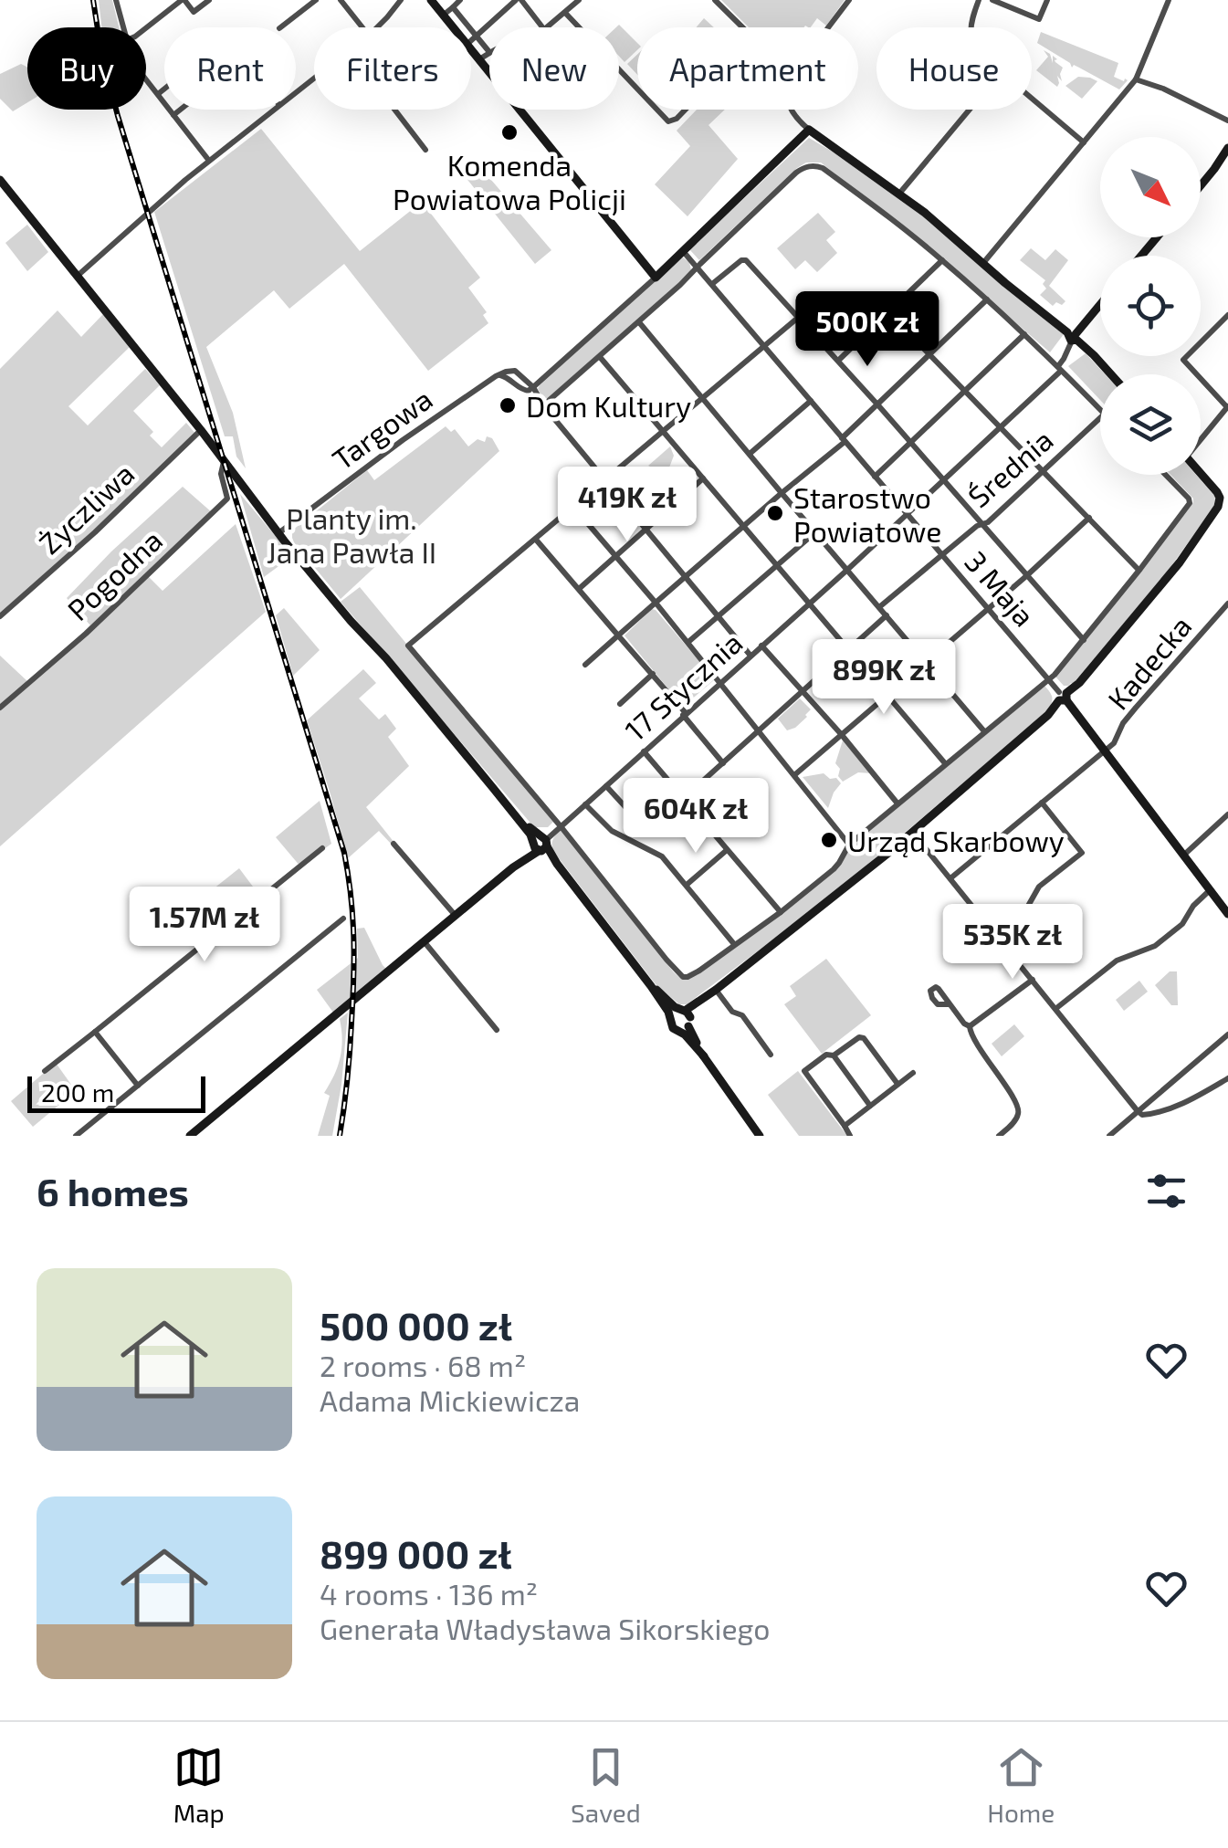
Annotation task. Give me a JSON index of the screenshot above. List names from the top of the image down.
{
  "streets": {
    "street": [
      "Targowa",
      "Średnia",
      "Życzliwa",
      "Pogodna",
      "3 Maja",
      "Kadecka",
      "17 Stycznia"
    ]
  },
  "crossings": [
    ["Średnia", "3 Maja"],
    ["3 Maja", "17 Stycznia"]
  ],
  "parks": ["Planty im. Jana Pawła II"],
  "places": [
    "Komenda Powiatowa Policji",
    "Dom Kultury",
    "Starostwo Powiatowe",
    "Urząd Skarbowy"
  ],
  "scale_bar": "200 m",
  "north": "bottom right",
  "page": {
    "chip": [
      "Buy",
      "Rent",
      "Filters",
      "New",
      "Apartment",
      "House"
    ],
    "price": [
      "500K zł",
      "419K zł",
      "899K zł",
      "604K zł",
      "1.57M zł",
      "535K zł"
    ],
    "scale": "200 m",
    "heading": "6 homes",
    "list": [
      {
        "name": "500 000 zł",
        "note": "2 rooms · 68 m² · Adama Mickiewicza"
      },
      {
        "name": "899 000 zł",
        "note": "4 rooms · 136 m² · Generała Władysława Sikorskiego"
      }
    ],
    "tabs": ["Map", "Saved", "Home"]
  }
}
